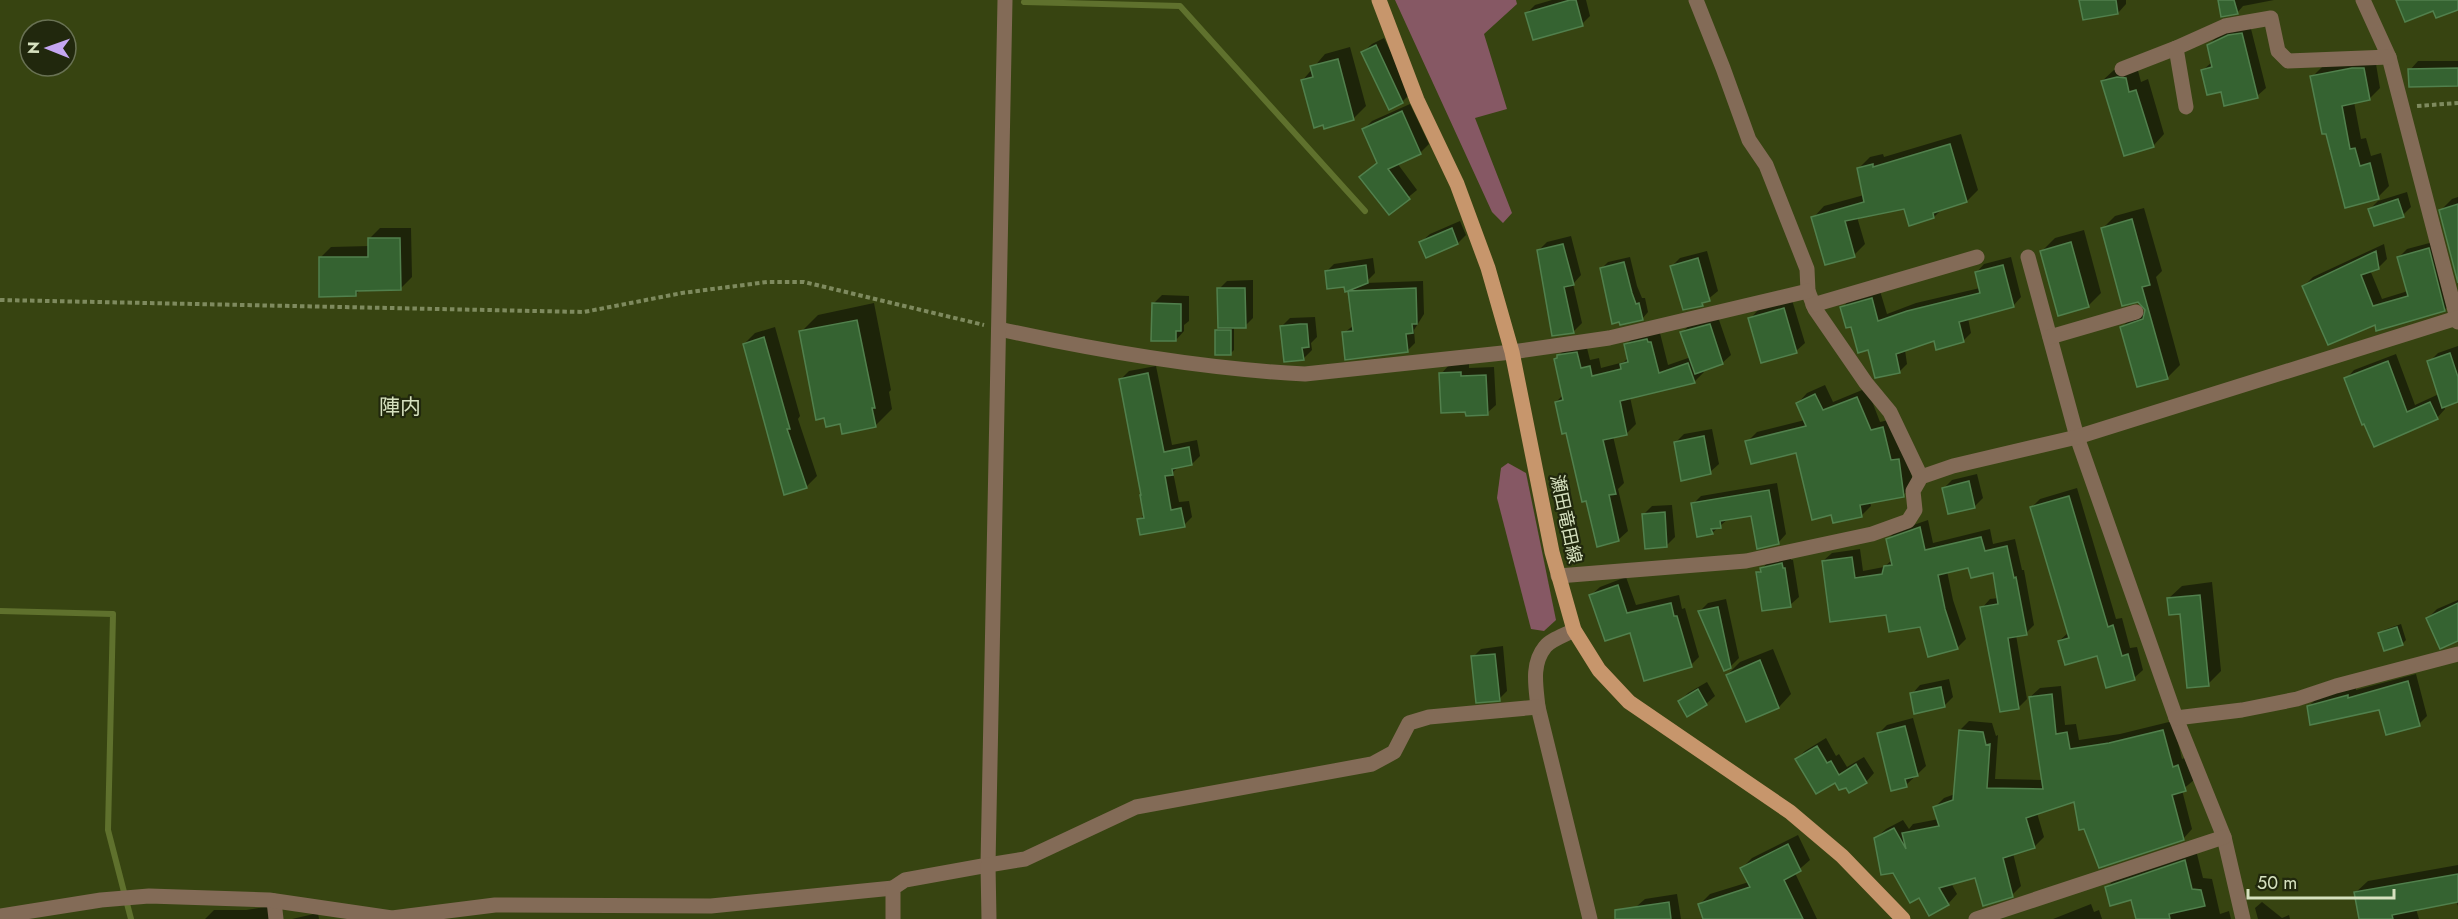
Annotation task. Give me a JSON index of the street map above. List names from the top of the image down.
{
  "streets": {
    "main road": ["瀬田竜田線"]
  },
  "districts": ["陣内"],
  "scale_bar": "50 m",
  "north": "left"
}
